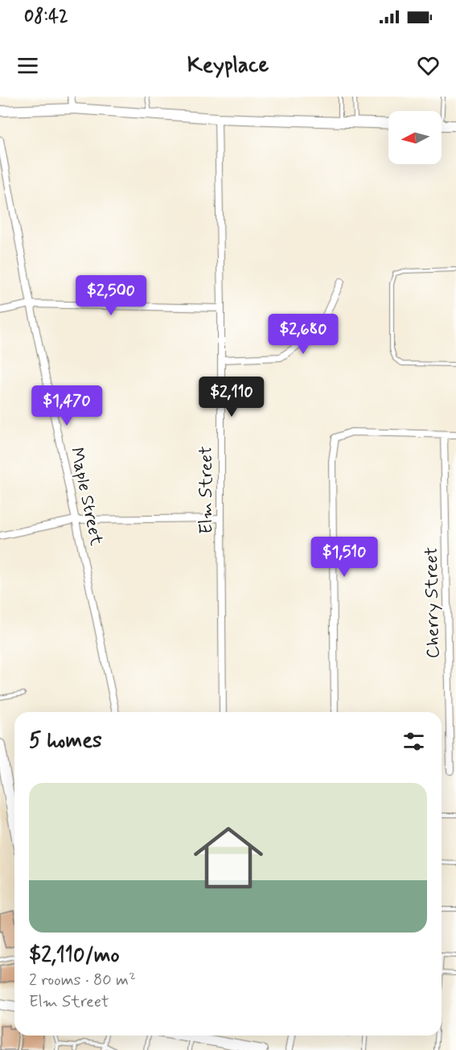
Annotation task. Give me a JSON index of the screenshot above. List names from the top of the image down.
{
  "streets": {
    "street": ["Elm Street", "Maple Street", "Cherry Street"]
  },
  "north": "left",
  "page": {
    "status": "08:42",
    "header": "Keyplace",
    "price": [
      "$2,500",
      "$2,680",
      "$2,110",
      "$1,470",
      "$1,510"
    ],
    "heading": "5 homes",
    "list": [
      {
        "name": "$2,110/mo",
        "note": "2 rooms · 80 m² · Elm Street"
      }
    ]
  }
}
